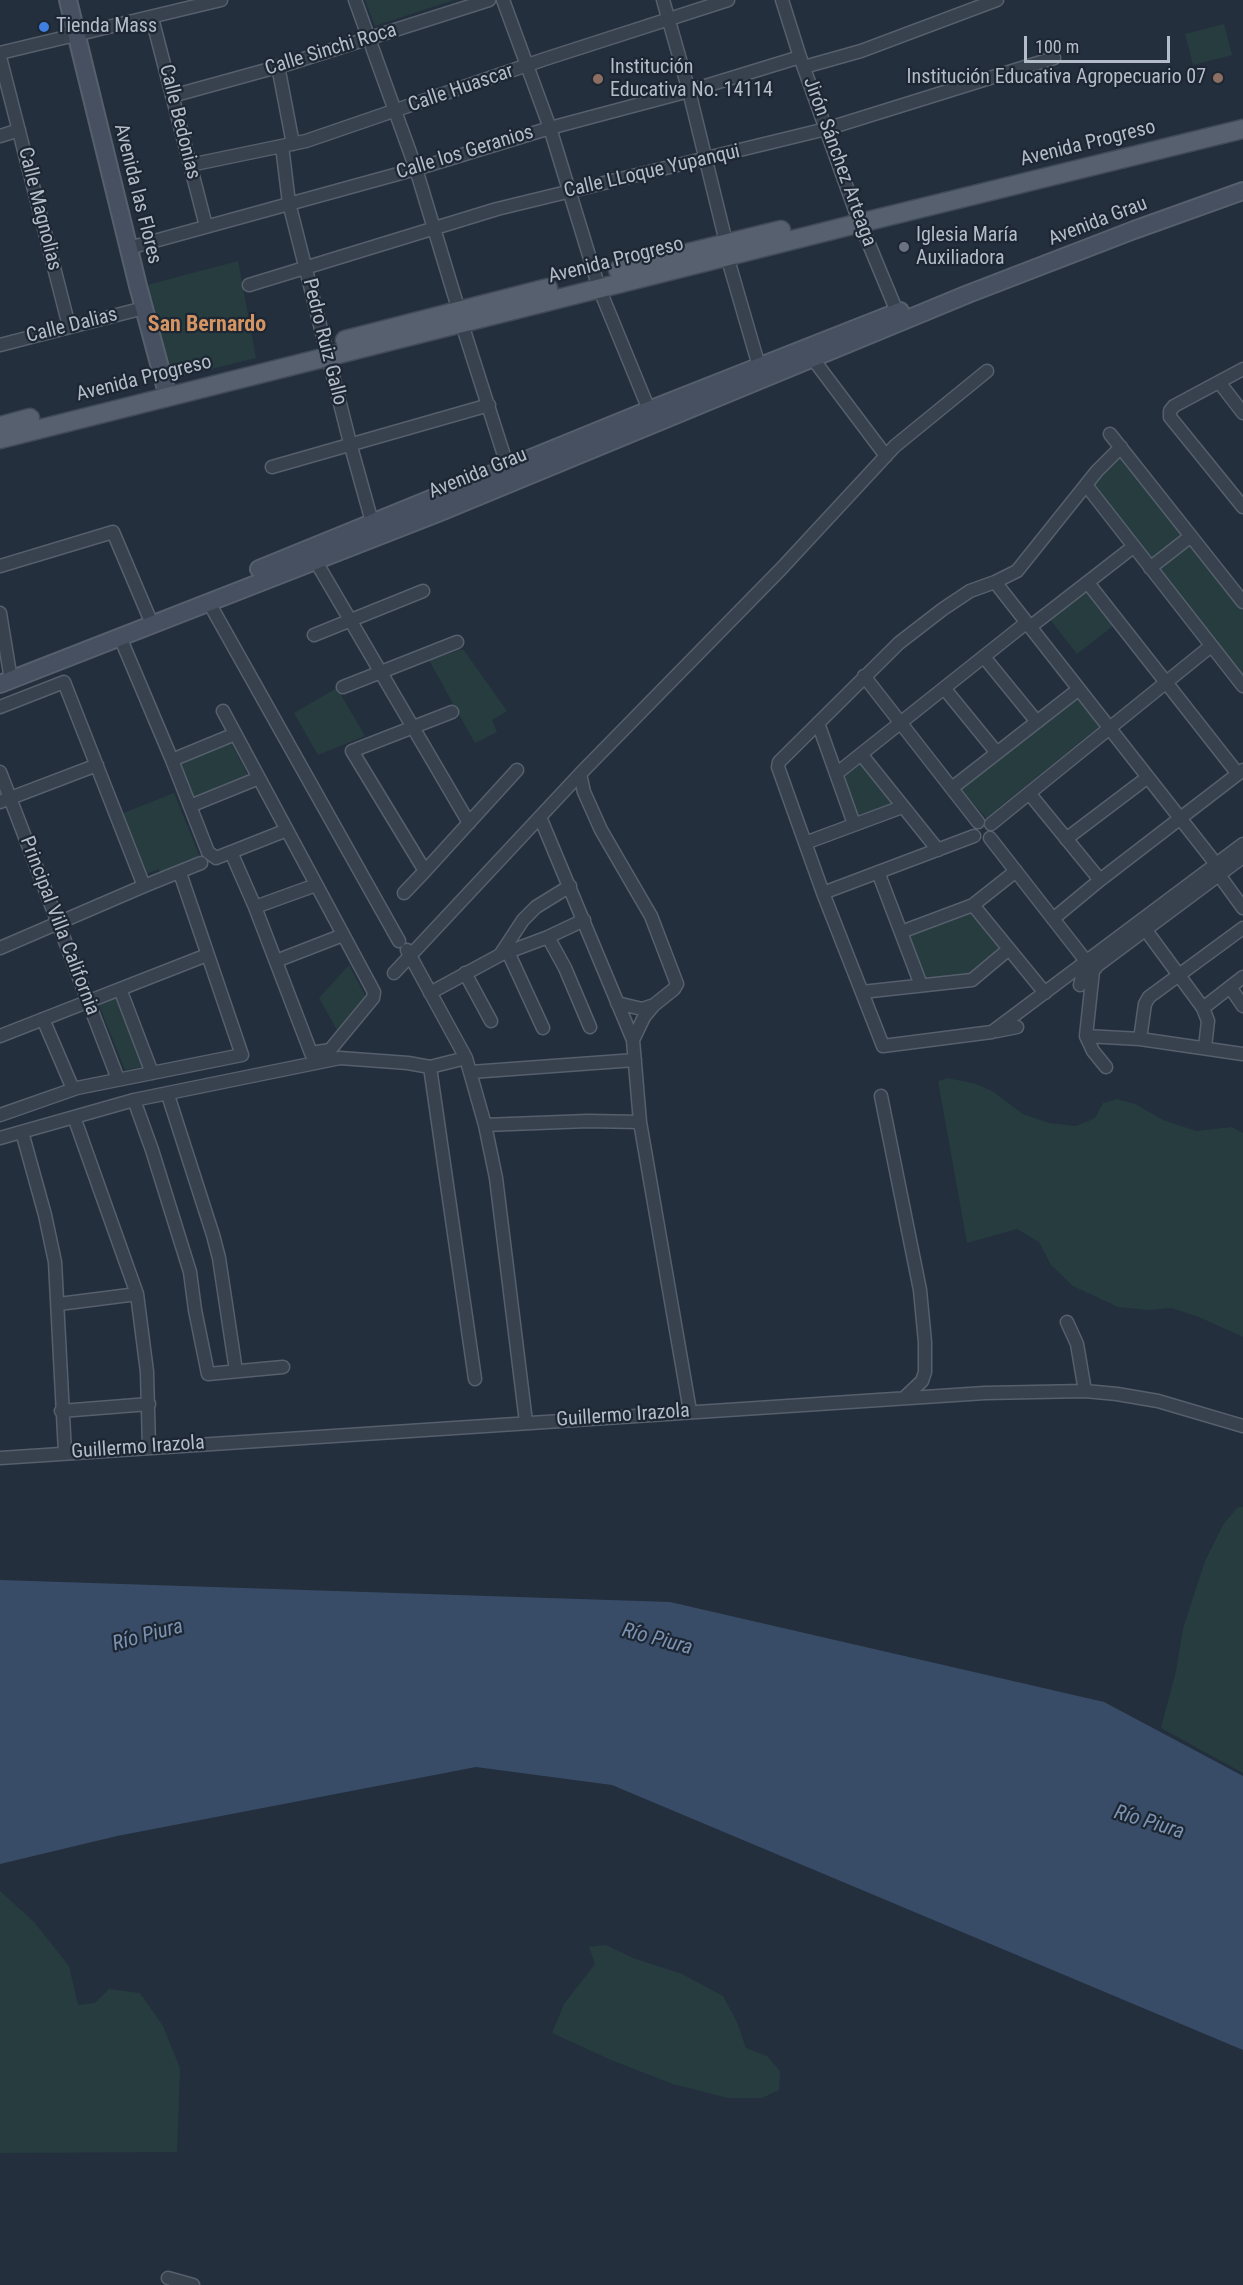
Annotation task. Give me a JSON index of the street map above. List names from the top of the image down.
{
  "streets": {
    "main road": ["Avenida Progreso"],
    "street": [
      "Calle Sinchi Roca",
      "Calle Huascar",
      "Calle Bedonias",
      "Calle los Geranios",
      "Jirón Sánchez Arteaga",
      "Calle LLoque Yupanqui",
      "Avenida las Flores",
      "Calle Magnolias",
      "Avenida Grau",
      "Calle Dalias",
      "Pedro Ruiz Gallo",
      "Principal Villa California",
      "Guillermo Irazola"
    ]
  },
  "crossings": [
    ["Calle Sinchi Roca", "Calle Bedonias"],
    ["Calle Sinchi Roca", "Pedro Ruiz Gallo"],
    ["Calle Huascar", "Calle Bedonias"],
    ["Calle Huascar", "Pedro Ruiz Gallo"],
    ["Calle Bedonias", "Calle los Geranios"],
    ["Avenida Progreso", "Jirón Sánchez Arteaga"],
    ["Avenida Progreso", "Avenida las Flores"],
    ["Avenida Progreso", "Pedro Ruiz Gallo"],
    ["Calle los Geranios", "Jirón Sánchez Arteaga"],
    ["Calle los Geranios", "Avenida las Flores"],
    ["Calle los Geranios", "Pedro Ruiz Gallo"],
    ["Jirón Sánchez Arteaga", "Calle LLoque Yupanqui"],
    ["Jirón Sánchez Arteaga", "Avenida Grau"],
    ["Calle LLoque Yupanqui", "Pedro Ruiz Gallo"],
    ["Avenida las Flores", "Calle Dalias"],
    ["Calle Magnolias", "Calle Dalias"],
    ["Avenida Grau", "Pedro Ruiz Gallo"]
  ],
  "districts": ["San Bernardo"],
  "water": ["Río Piura"],
  "places": [
    "Tienda Mass",
    "Institución Educativa Agropecuario 07",
    "Institución Educativa No. 14114",
    "Iglesia María Auxiliadora"
  ],
  "scale_bar": "100 m"
}
